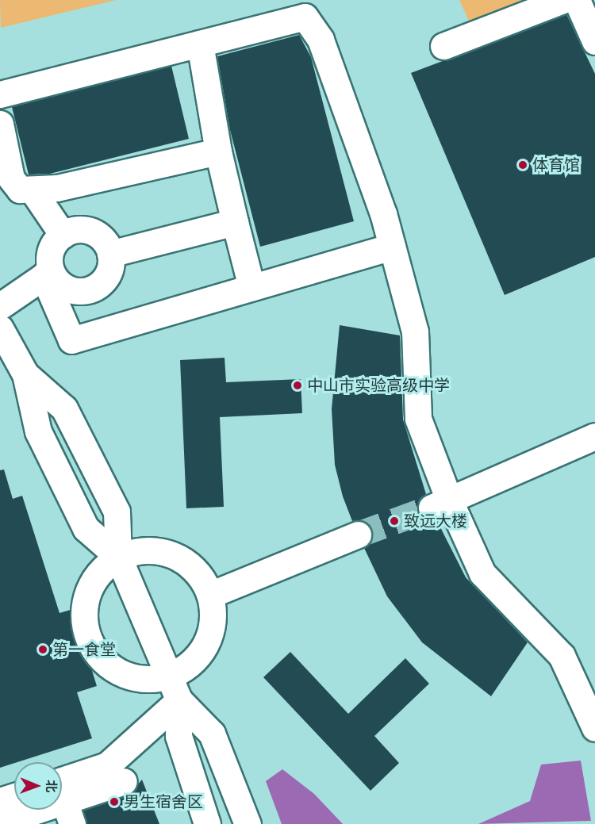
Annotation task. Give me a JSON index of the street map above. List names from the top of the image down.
{
  "places": [
    "体育馆",
    "中山市实验高级中学",
    "致远大楼",
    "第一食堂",
    "男生宿舍区"
  ],
  "north": "right"
}
